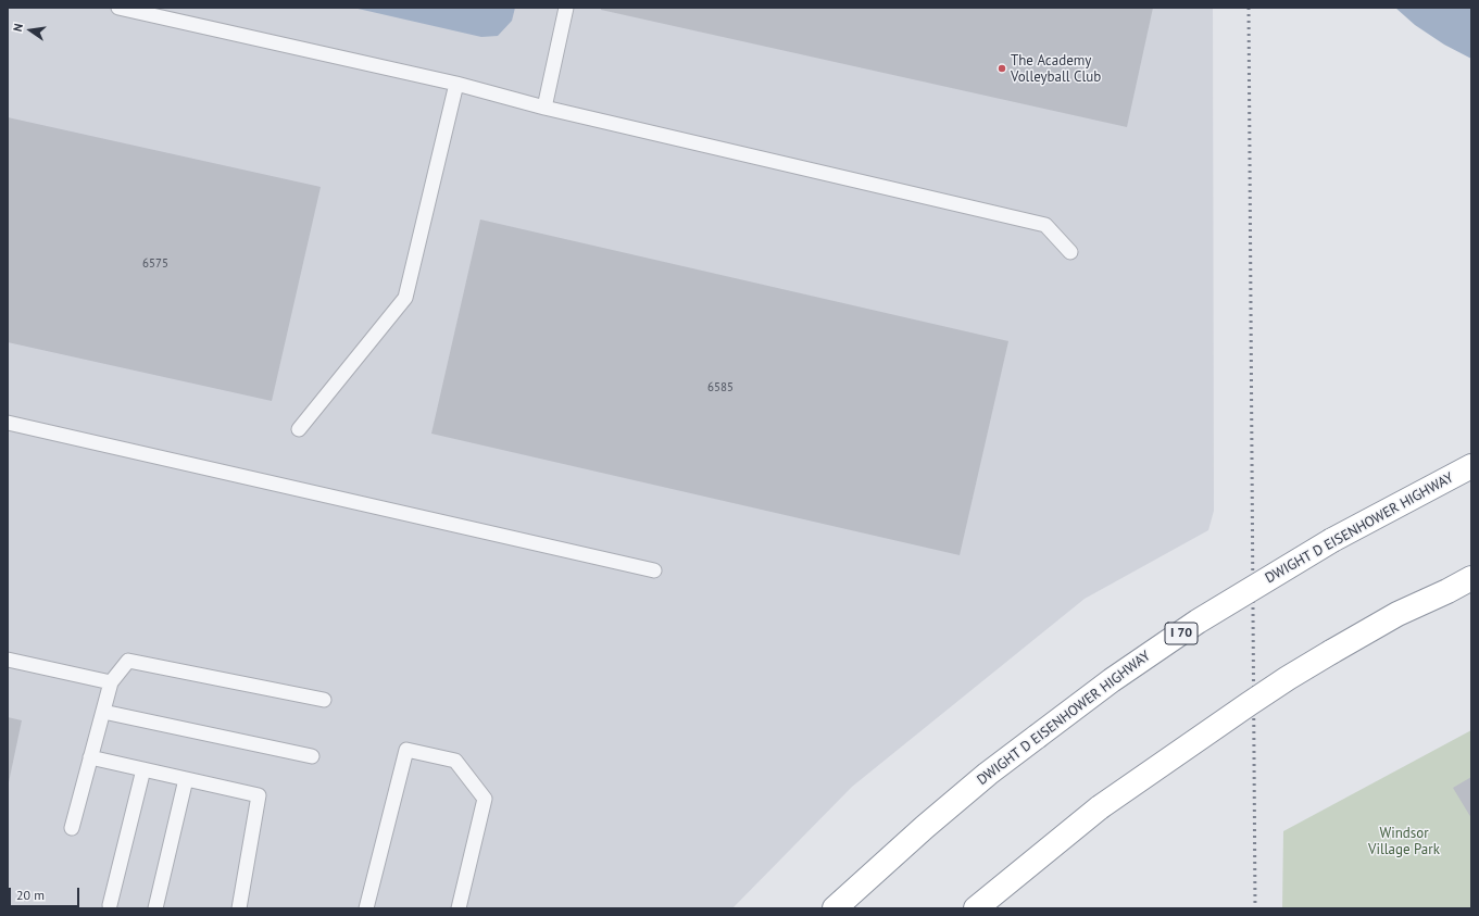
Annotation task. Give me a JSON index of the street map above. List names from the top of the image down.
{
  "streets": {
    "highway": ["DWIGHT D EISENHOWER HIGHWAY", "I 70"]
  },
  "parks": ["Windsor Village Park"],
  "places": ["The Academy Volleyball Club"],
  "house_numbers": ["6575", "6585"],
  "scale_bar": "20 m",
  "north": "left"
}
